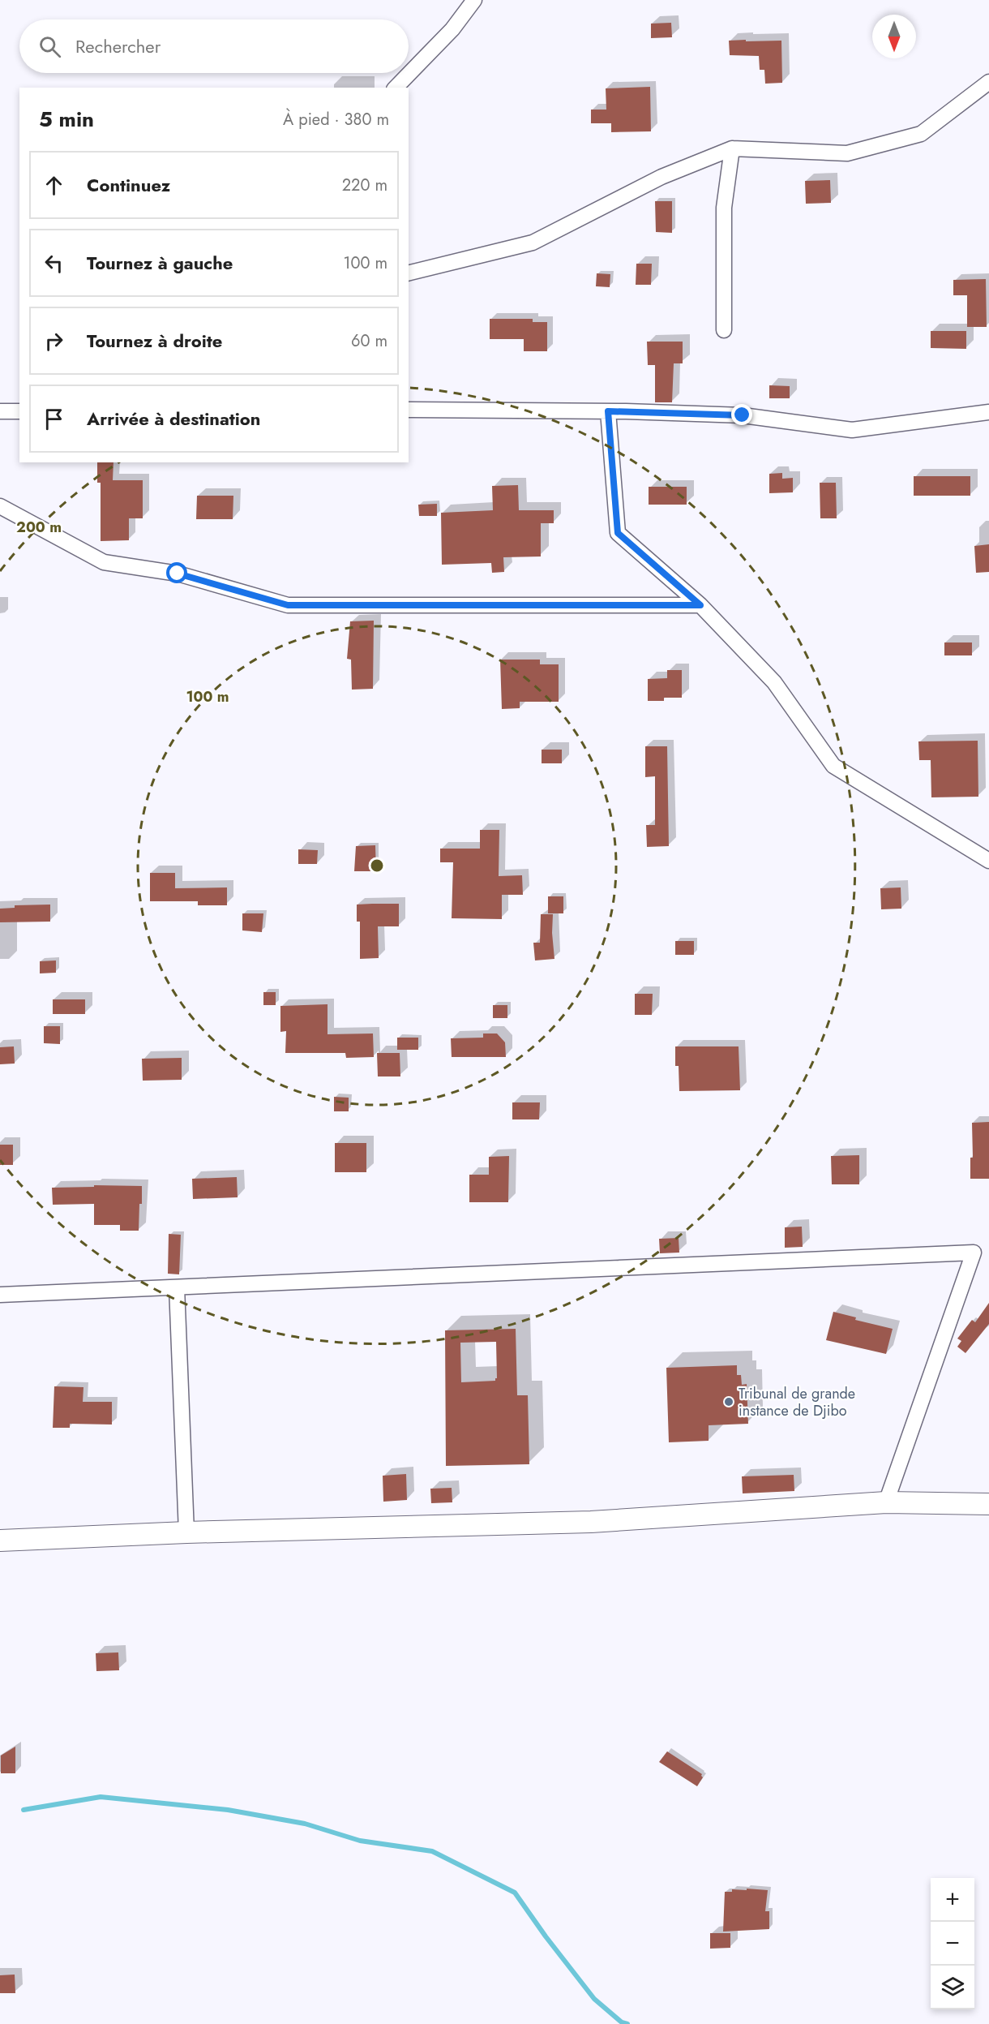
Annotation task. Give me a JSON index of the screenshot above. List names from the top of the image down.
{
  "places": ["Tribunal de grande instance de Djibo"],
  "north": "bottom",
  "page": {
    "search": "Rechercher",
    "heading": ["5 min", "À pied · 380 m"],
    "list": [
      ["Continuez", "220 m"],
      ["Tournez à gauche", "100 m"],
      ["Tournez à droite", "60 m"],
      "Arrivée à destination"
    ],
    "map_buttons": ["+", "−"]
  },
  "rings": ["200 m", "100 m"]
}
